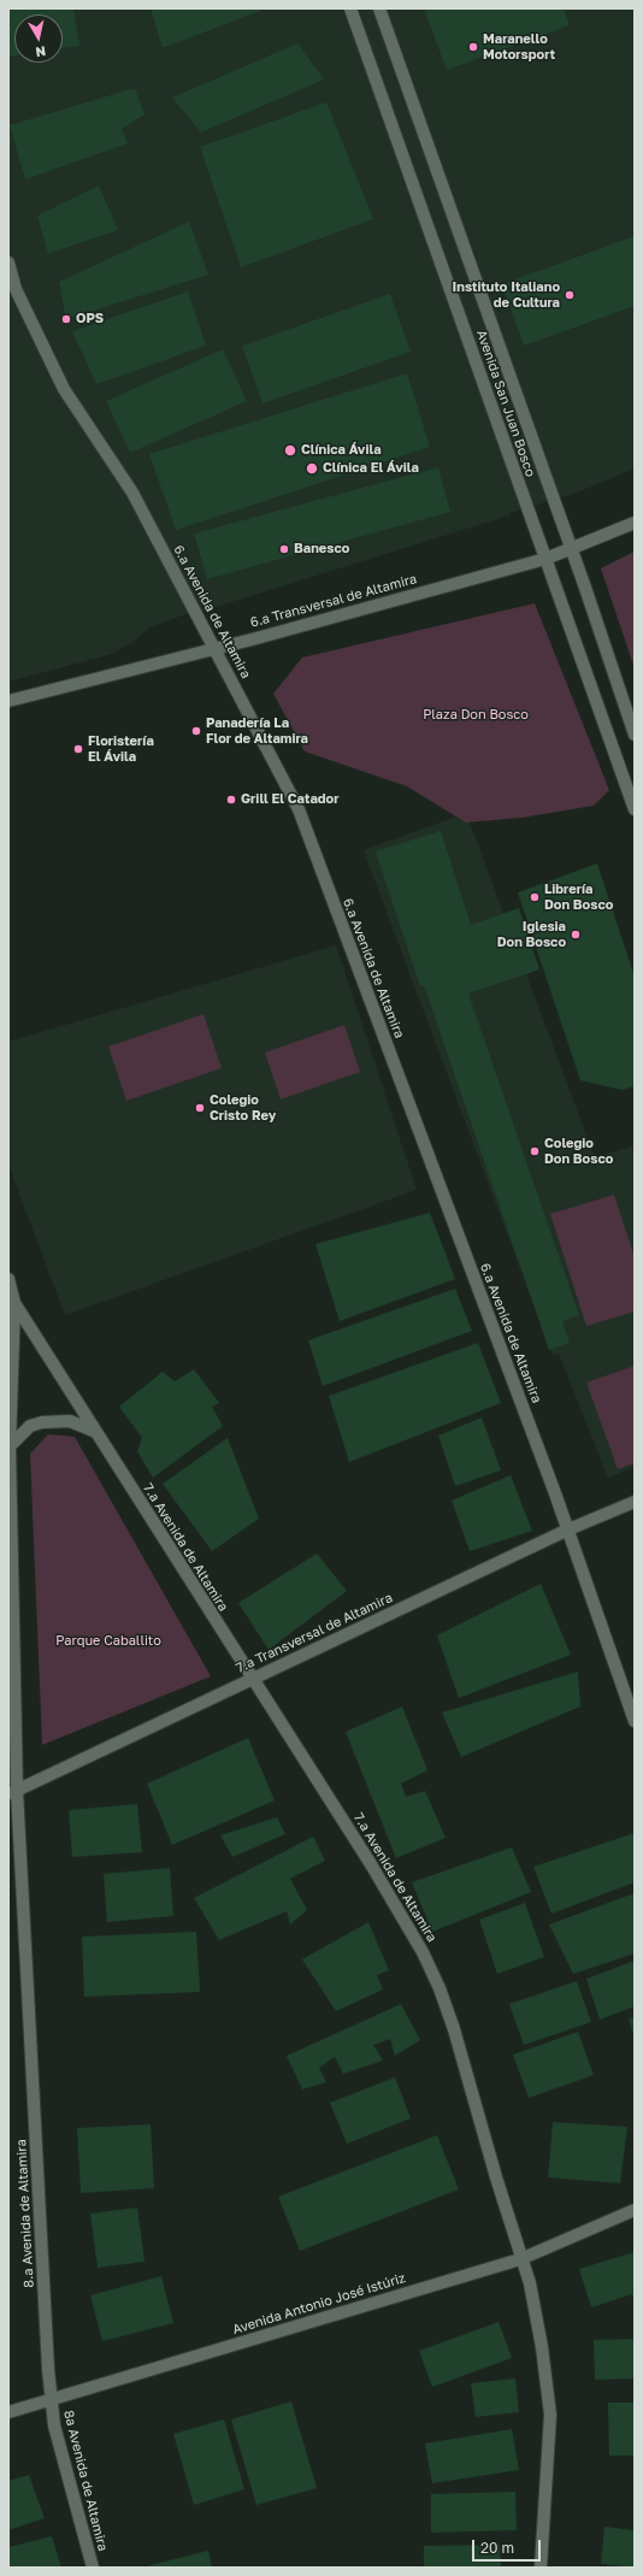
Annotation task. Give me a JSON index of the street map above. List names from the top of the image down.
{
  "streets": {
    "street": [
      "Avenida San Juan Bosco",
      "6.ª Transversal de Altamira",
      "6.ª Avenida de Altamira",
      "7.ª Avenida de Altamira",
      "7.ª Transversal de Altamira",
      "8.ª Avenida de Altamira",
      "Avenida Antonio José Istúriz",
      "8ª Avenida de Altamira"
    ]
  },
  "crossings": [
    ["Avenida San Juan Bosco", "6.ª Transversal de Altamira"],
    ["6.ª Transversal de Altamira", "6.ª Avenida de Altamira"],
    ["6.ª Avenida de Altamira", "7.ª Transversal de Altamira"],
    ["7.ª Avenida de Altamira", "7.ª Transversal de Altamira"],
    ["7.ª Avenida de Altamira", "8.ª Avenida de Altamira"],
    ["7.ª Avenida de Altamira", "Avenida Antonio José Istúriz"],
    ["7.ª Transversal de Altamira", "8.ª Avenida de Altamira"],
    ["8.ª Avenida de Altamira", "Avenida Antonio José Istúriz"],
    ["8.ª Avenida de Altamira", "8ª Avenida de Altamira"],
    ["Avenida Antonio José Istúriz", "8ª Avenida de Altamira"]
  ],
  "parks": ["Plaza Don Bosco", "Parque Caballito"],
  "places": [
    "Maranello Motorsport",
    "Instituto Italiano de Cultura",
    "OPS",
    "Clínica Ávila",
    "Clínica El Ávila",
    "Banesco",
    "Panadería La Flor de Altamira",
    "Floristería El Ávila",
    "Grill El Catador",
    "Librería Don Bosco",
    "Iglesia Don Bosco",
    "Colegio Cristo Rey",
    "Colegio Don Bosco"
  ],
  "scale_bar": "20 m",
  "north": "bottom"
}
